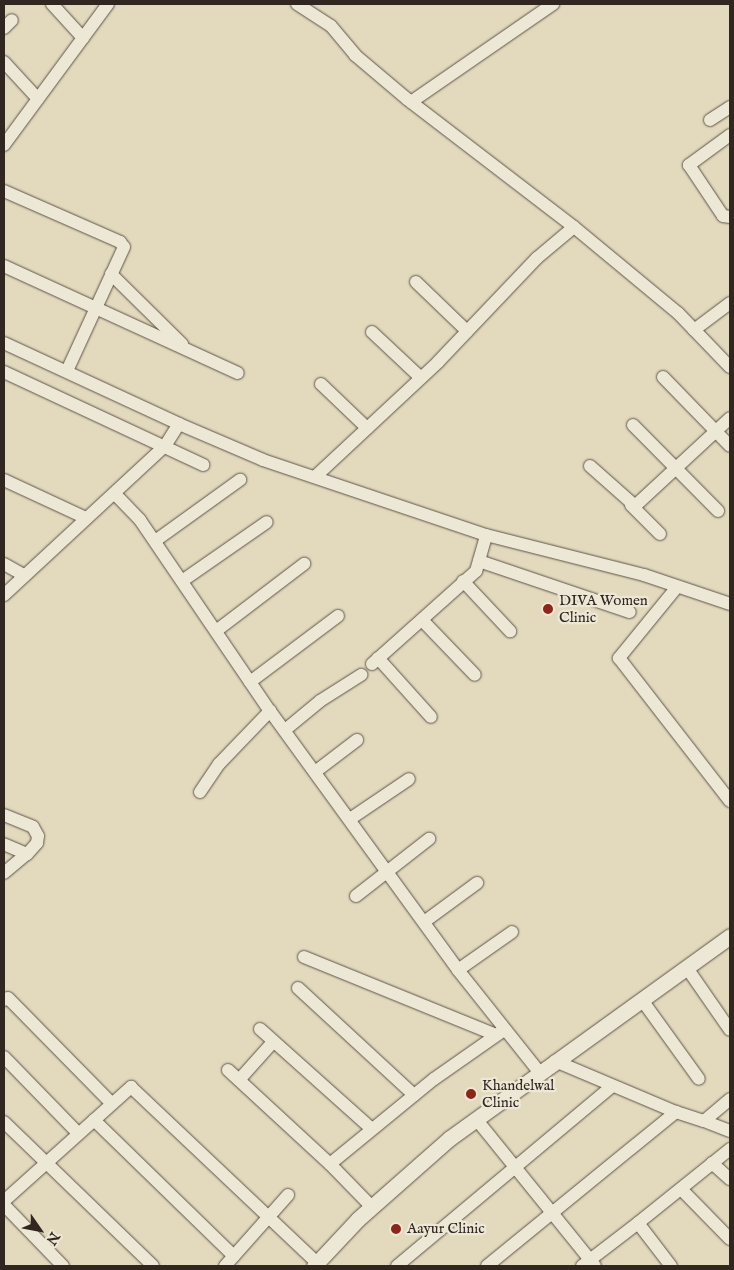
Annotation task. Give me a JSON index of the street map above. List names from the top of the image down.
{
  "places": ["DIVA Women Clinic", "Khandelwal Clinic", "Aayur Clinic"],
  "north": "bottom right"
}
